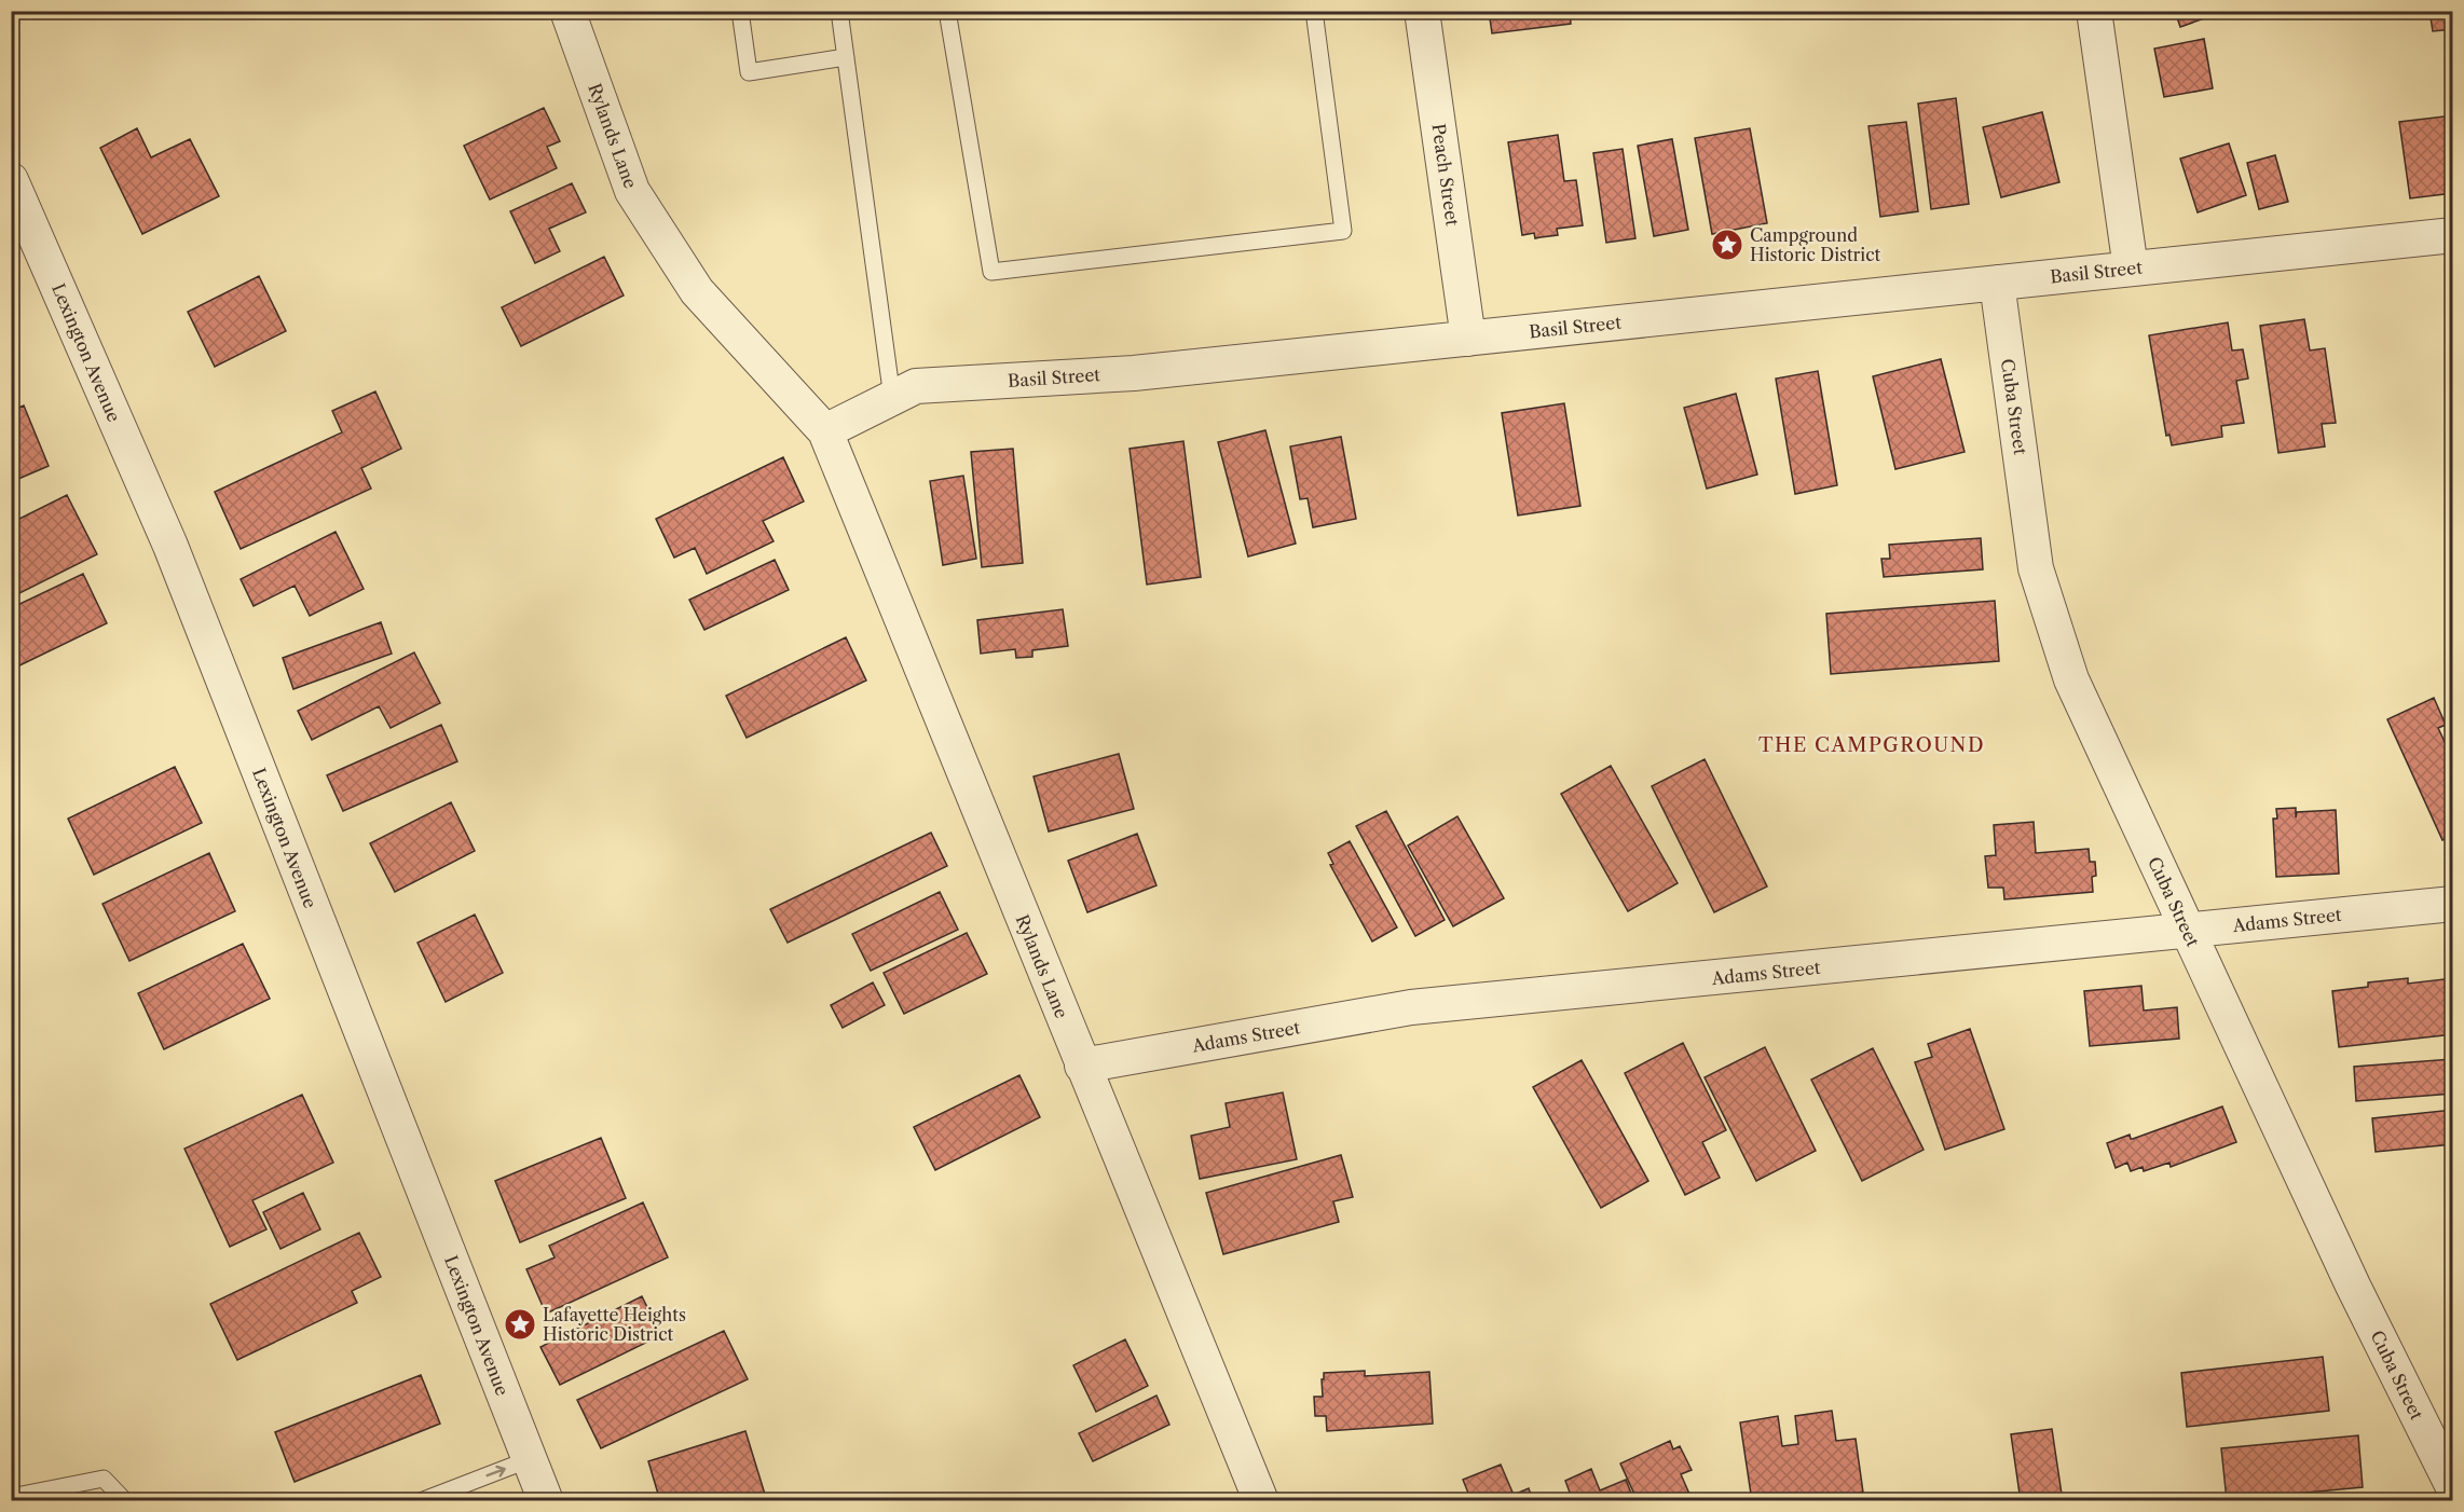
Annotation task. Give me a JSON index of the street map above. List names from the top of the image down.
{
  "streets": {
    "street": [
      "Rylands Lane",
      "Peach Street",
      "Basil Street",
      "Lexington Avenue",
      "Cuba Street",
      "Adams Street"
    ]
  },
  "crossings": [
    ["Rylands Lane", "Basil Street"],
    ["Rylands Lane", "Adams Street"],
    ["Peach Street", "Basil Street"],
    ["Basil Street", "Cuba Street"],
    ["Cuba Street", "Adams Street"]
  ],
  "districts": ["THE CAMPGROUND"],
  "places": {
    "place": ["Campground Historic District", "Lafayette Heights Historic District"]
  }
}
